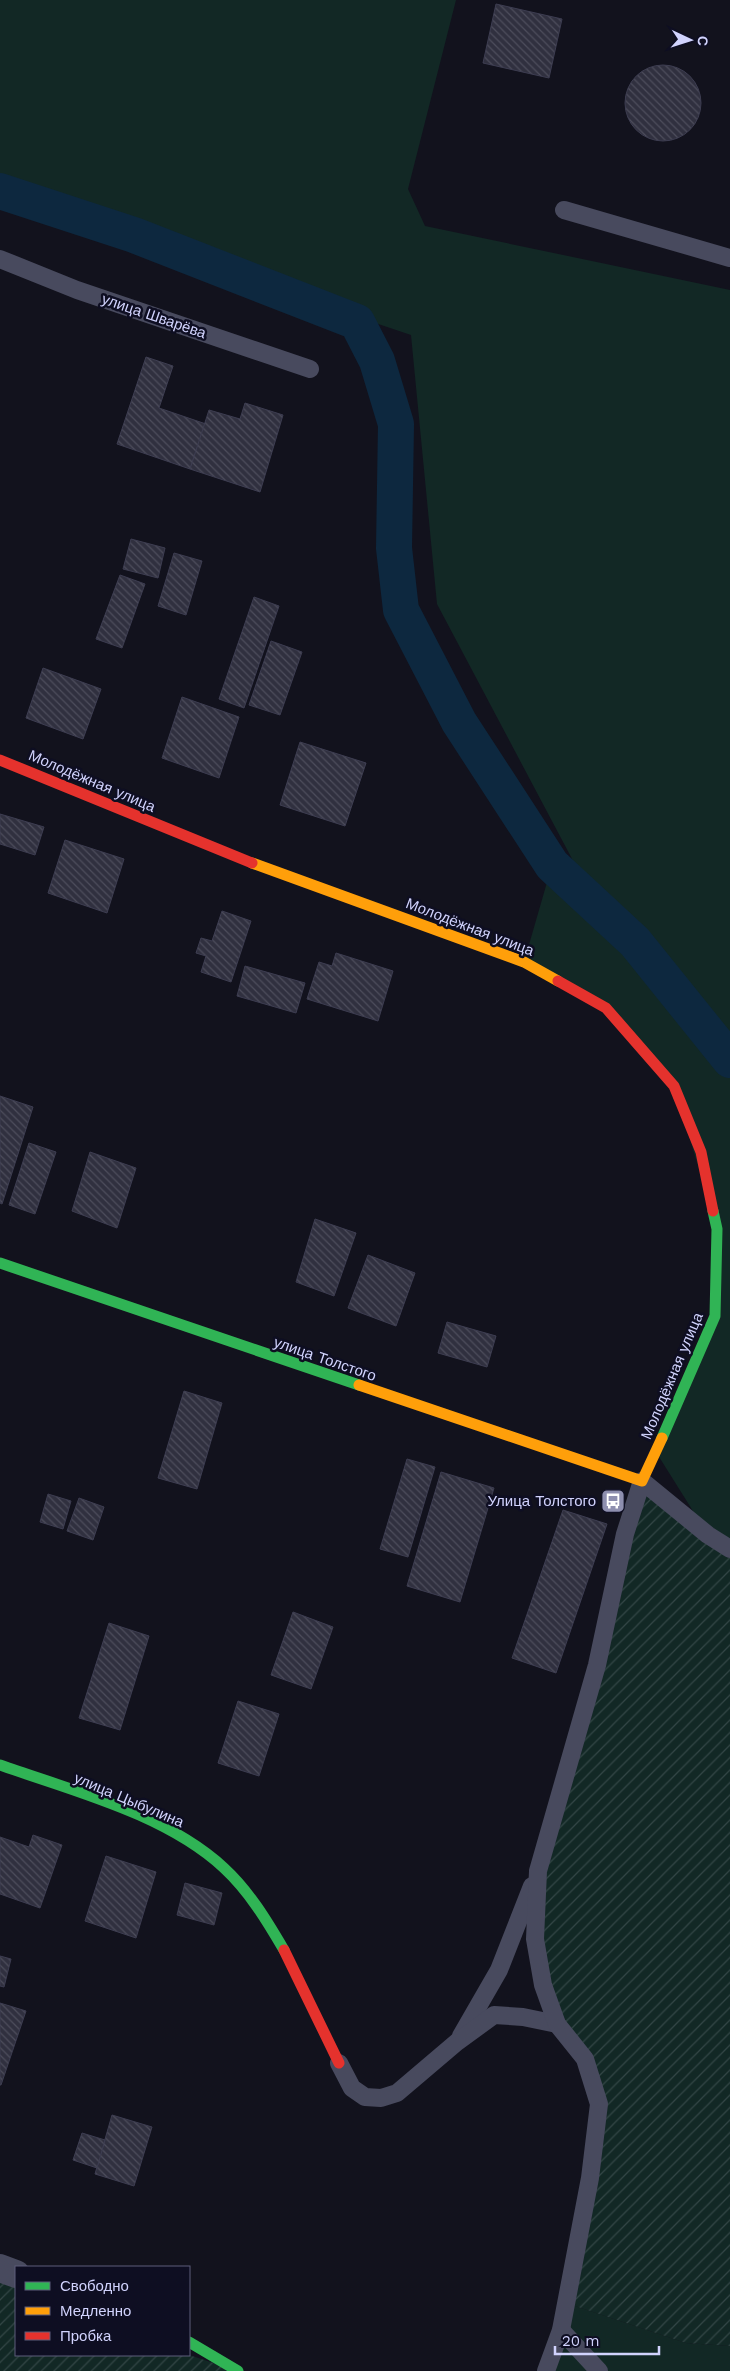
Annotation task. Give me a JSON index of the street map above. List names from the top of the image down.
{
  "streets": {
    "street": ["Молодёжная улица", "улица Толстого", "улица Цыбулина"],
    "lane": ["улица Шварёва"]
  },
  "crossings": [
    ["Молодёжная улица", "улица Толстого"]
  ],
  "places": {
    "bus stop": ["Улица Толстого"]
  },
  "legend": ["Свободно", "Медленно", "Пробка"],
  "scale_bar": "20 m",
  "north": "right"
}
